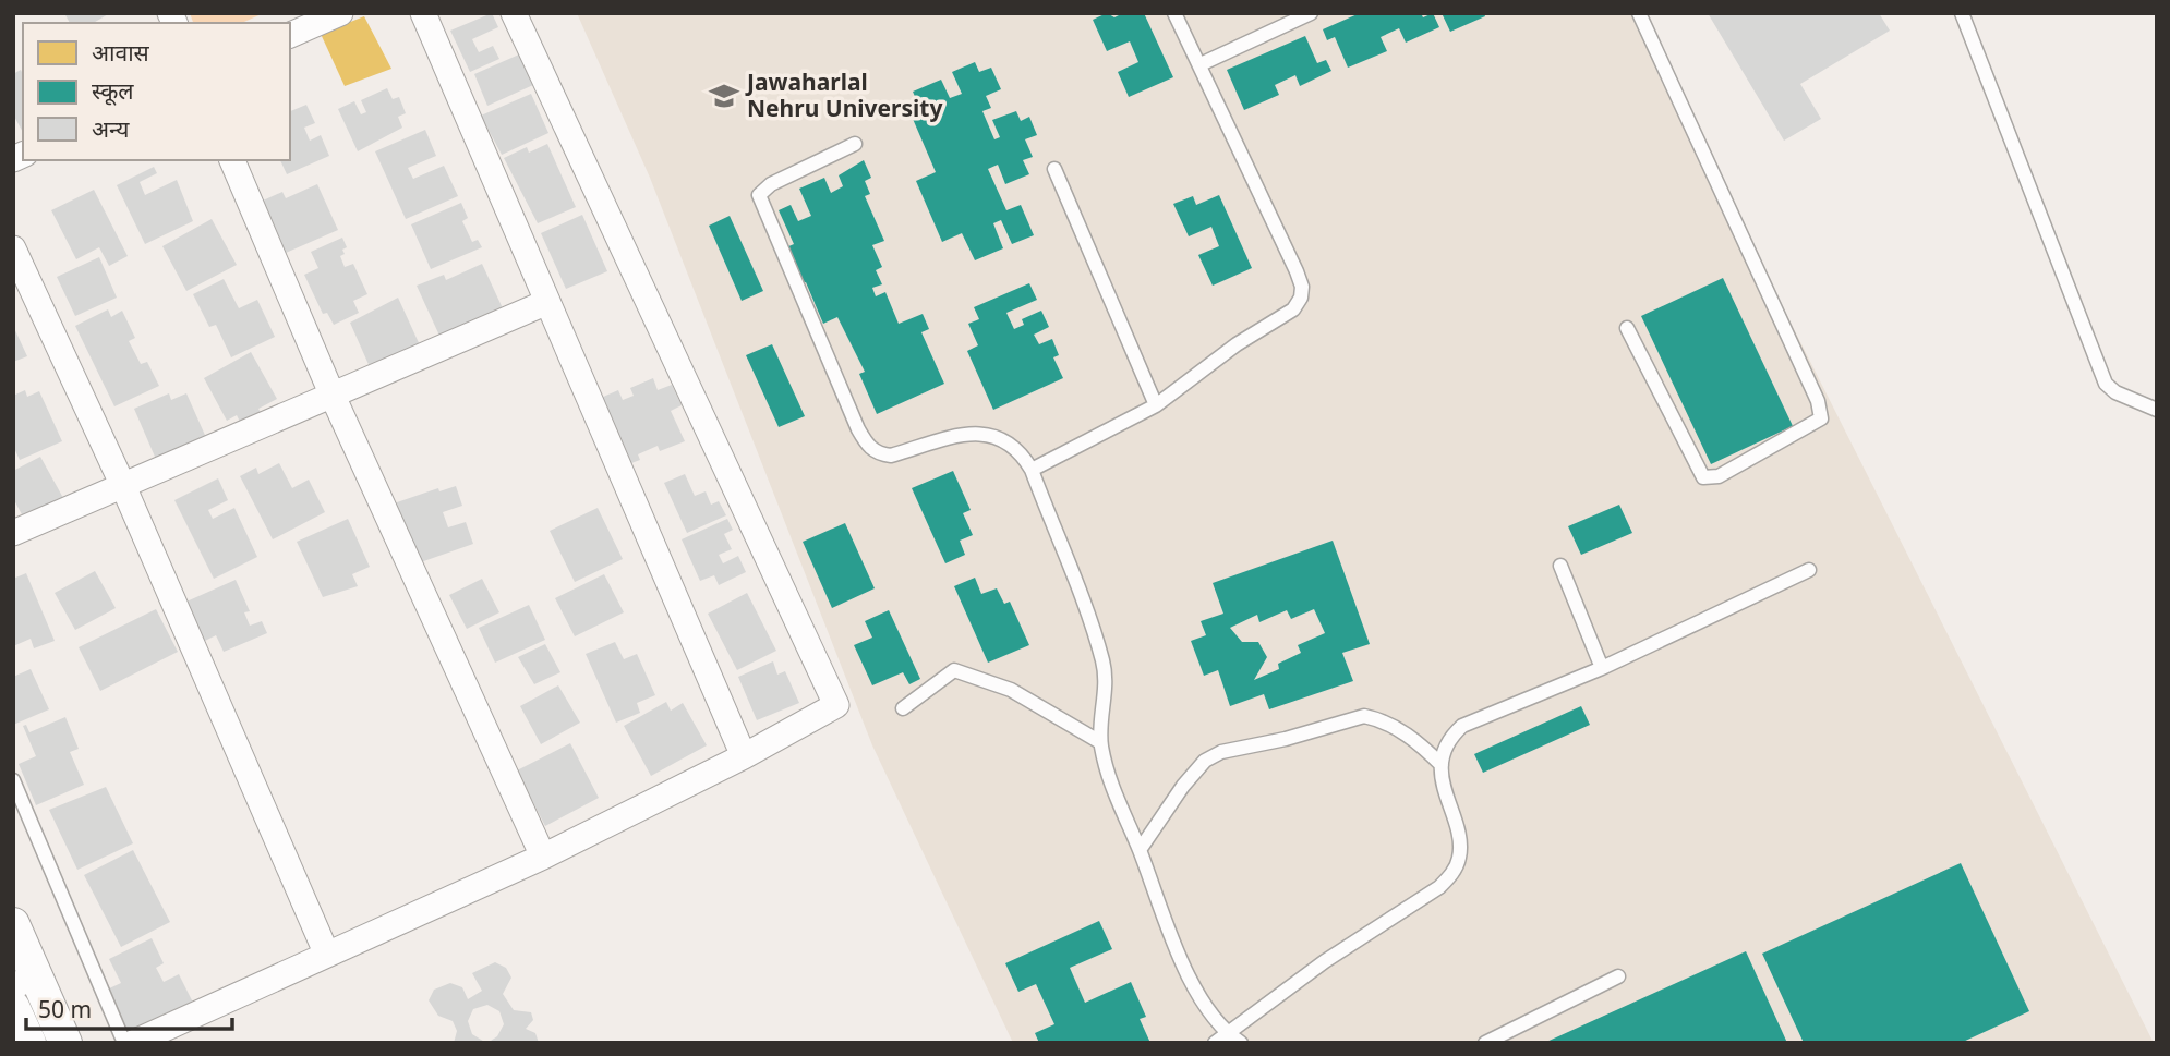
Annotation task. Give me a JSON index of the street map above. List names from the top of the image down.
{
  "places": {
    "school or university": ["Jawaharlal Nehru University"]
  },
  "legend": ["आवास", "स्कूल", "अन्य"],
  "scale_bar": "50 m"
}
